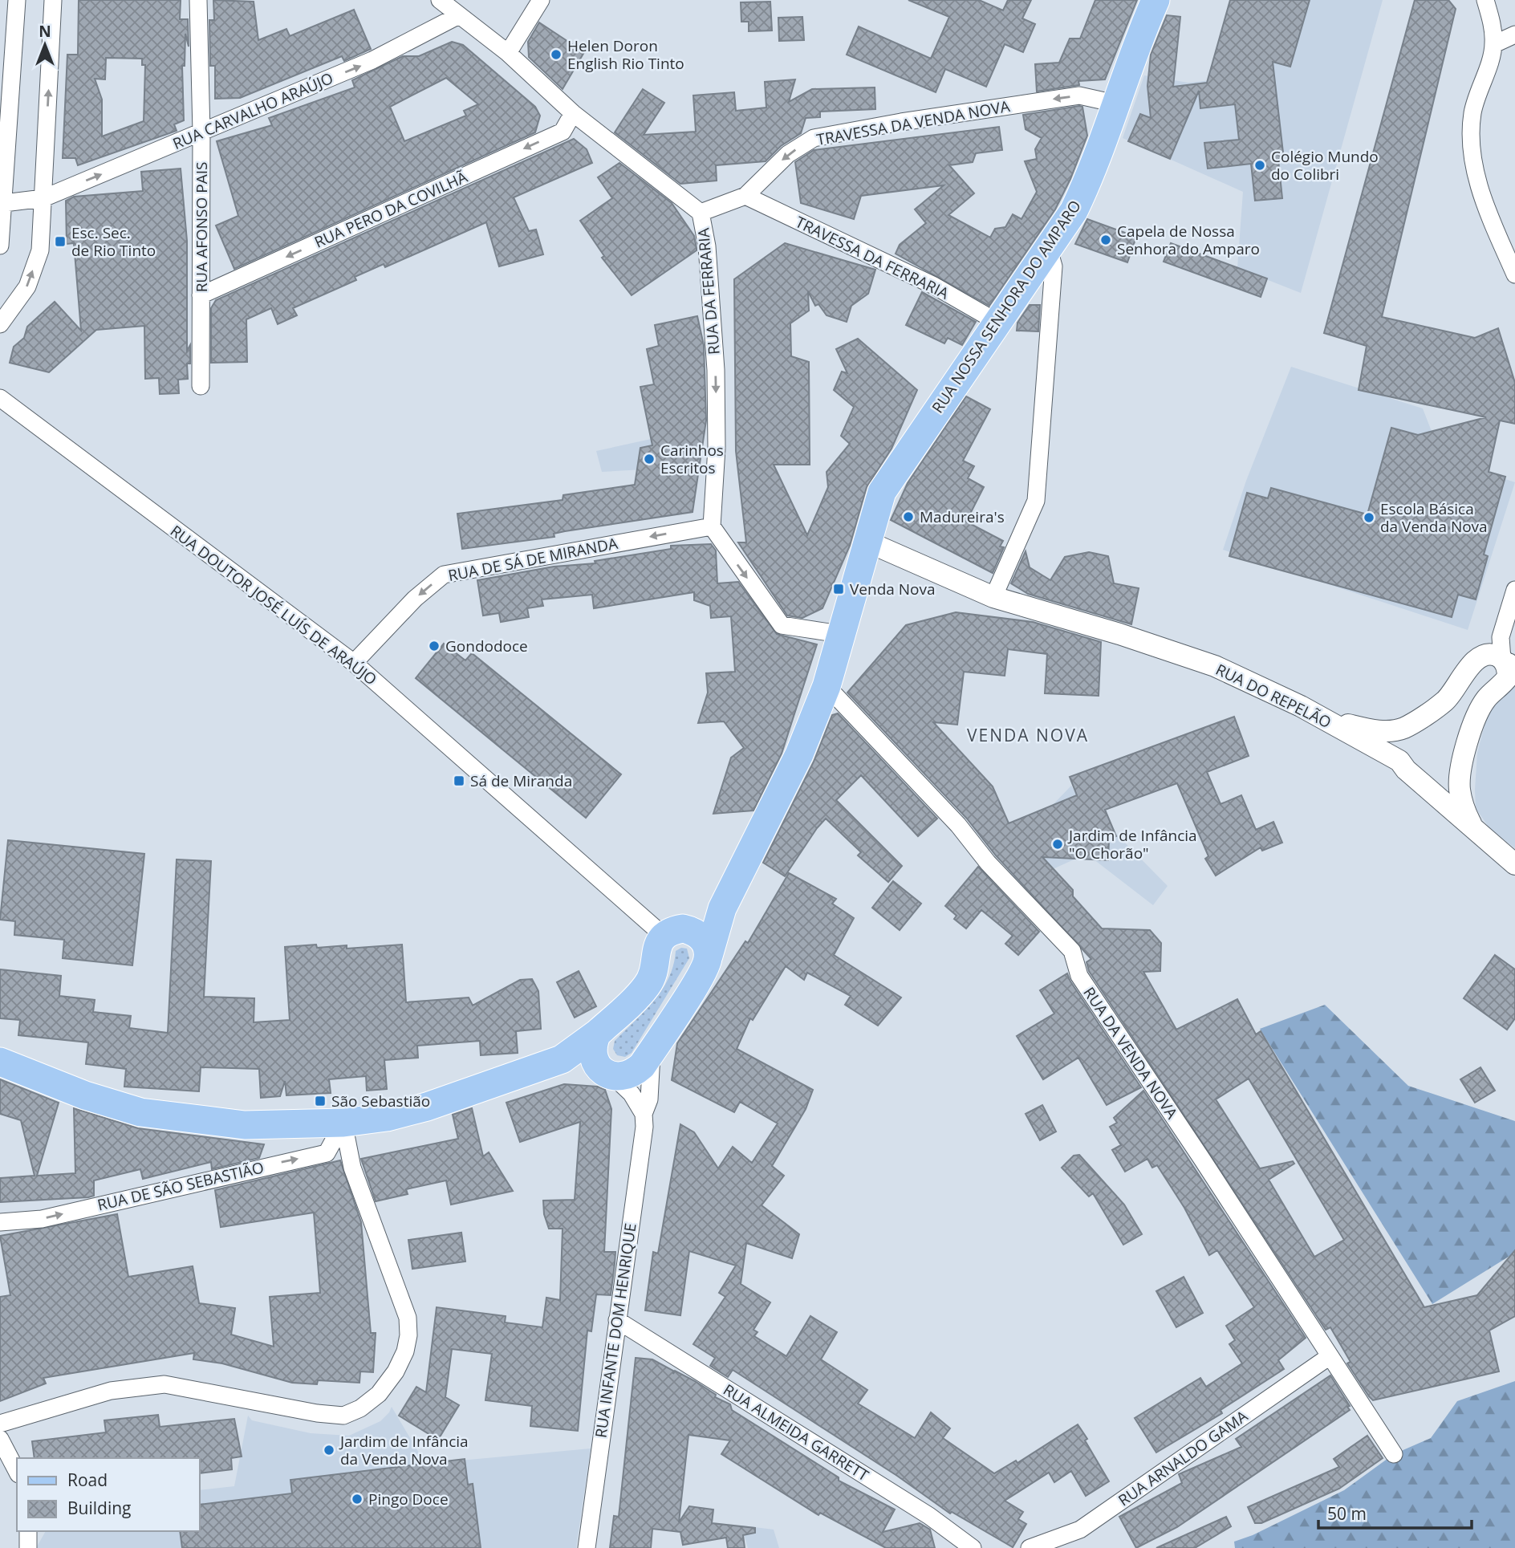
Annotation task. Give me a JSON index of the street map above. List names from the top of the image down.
{
  "streets": {
    "main road": ["RUA NOSSA SENHORA DO AMPARO"],
    "street": [
      "RUA CARVALHO ARAÚJO",
      "TRAVESSA DA VENDA NOVA",
      "RUA PERO DA COVILHÃ",
      "RUA AFONSO PAIS",
      "TRAVESSA DA FERRARIA",
      "RUA DA FERRARIA",
      "RUA DE SÁ DE MIRANDA",
      "RUA DOUTOR JOSÉ LUÍS DE ARAÚJO",
      "RUA DO REPELÃO",
      "RUA DA VENDA NOVA",
      "RUA DE SÃO SEBASTIÃO",
      "RUA INFANTE DOM HENRIQUE",
      "RUA ALMEIDA GARRETT",
      "RUA ARNALDO GAMA"
    ]
  },
  "crossings": [
    ["RUA CARVALHO ARAÚJO", "RUA AFONSO PAIS"],
    ["RUA CARVALHO ARAÚJO", "RUA DA FERRARIA"],
    ["TRAVESSA DA VENDA NOVA", "TRAVESSA DA FERRARIA"],
    ["TRAVESSA DA VENDA NOVA", "RUA DA FERRARIA"],
    ["TRAVESSA DA VENDA NOVA", "RUA NOSSA SENHORA DO AMPARO"],
    ["RUA PERO DA COVILHÃ", "RUA AFONSO PAIS"],
    ["RUA PERO DA COVILHÃ", "RUA DA FERRARIA"],
    ["TRAVESSA DA FERRARIA", "RUA NOSSA SENHORA DO AMPARO"],
    ["RUA DA FERRARIA", "RUA DE SÁ DE MIRANDA"],
    ["RUA NOSSA SENHORA DO AMPARO", "RUA DO REPELÃO"],
    ["RUA NOSSA SENHORA DO AMPARO", "RUA DA VENDA NOVA"],
    ["RUA NOSSA SENHORA DO AMPARO", "RUA INFANTE DOM HENRIQUE"],
    ["RUA DE SÁ DE MIRANDA", "RUA DOUTOR JOSÉ LUÍS DE ARAÚJO"],
    ["RUA DA VENDA NOVA", "RUA ARNALDO GAMA"],
    ["RUA INFANTE DOM HENRIQUE", "RUA ALMEIDA GARRETT"]
  ],
  "one_way": [
    "RUA CARVALHO ARAÚJO",
    "TRAVESSA DA VENDA NOVA",
    "RUA PERO DA COVILHÃ",
    "RUA DA FERRARIA",
    "RUA DE SÁ DE MIRANDA",
    "RUA DE SÃO SEBASTIÃO"
  ],
  "districts": ["VENDA NOVA"],
  "places": {
    "other": [
      "Helen Doron English Rio Tinto",
      "Colégio Mundo do Colibri",
      "Capela de Nossa Senhora do Amparo",
      "Carinhos Escritos",
      "Madureira's",
      "Escola Básica da Venda Nova",
      "Gondodoce",
      "Jardim de Infância \"O Chorão\"",
      "Jardim de Infância da Venda Nova",
      "Pingo Doce"
    ],
    "transit": [
      "Esc. Sec. de Rio Tinto",
      "Venda Nova",
      "Sá de Miranda",
      "São Sebastião"
    ]
  },
  "legend": ["Road", "Building"],
  "scale_bar": "50 m",
  "north": "top"
}
